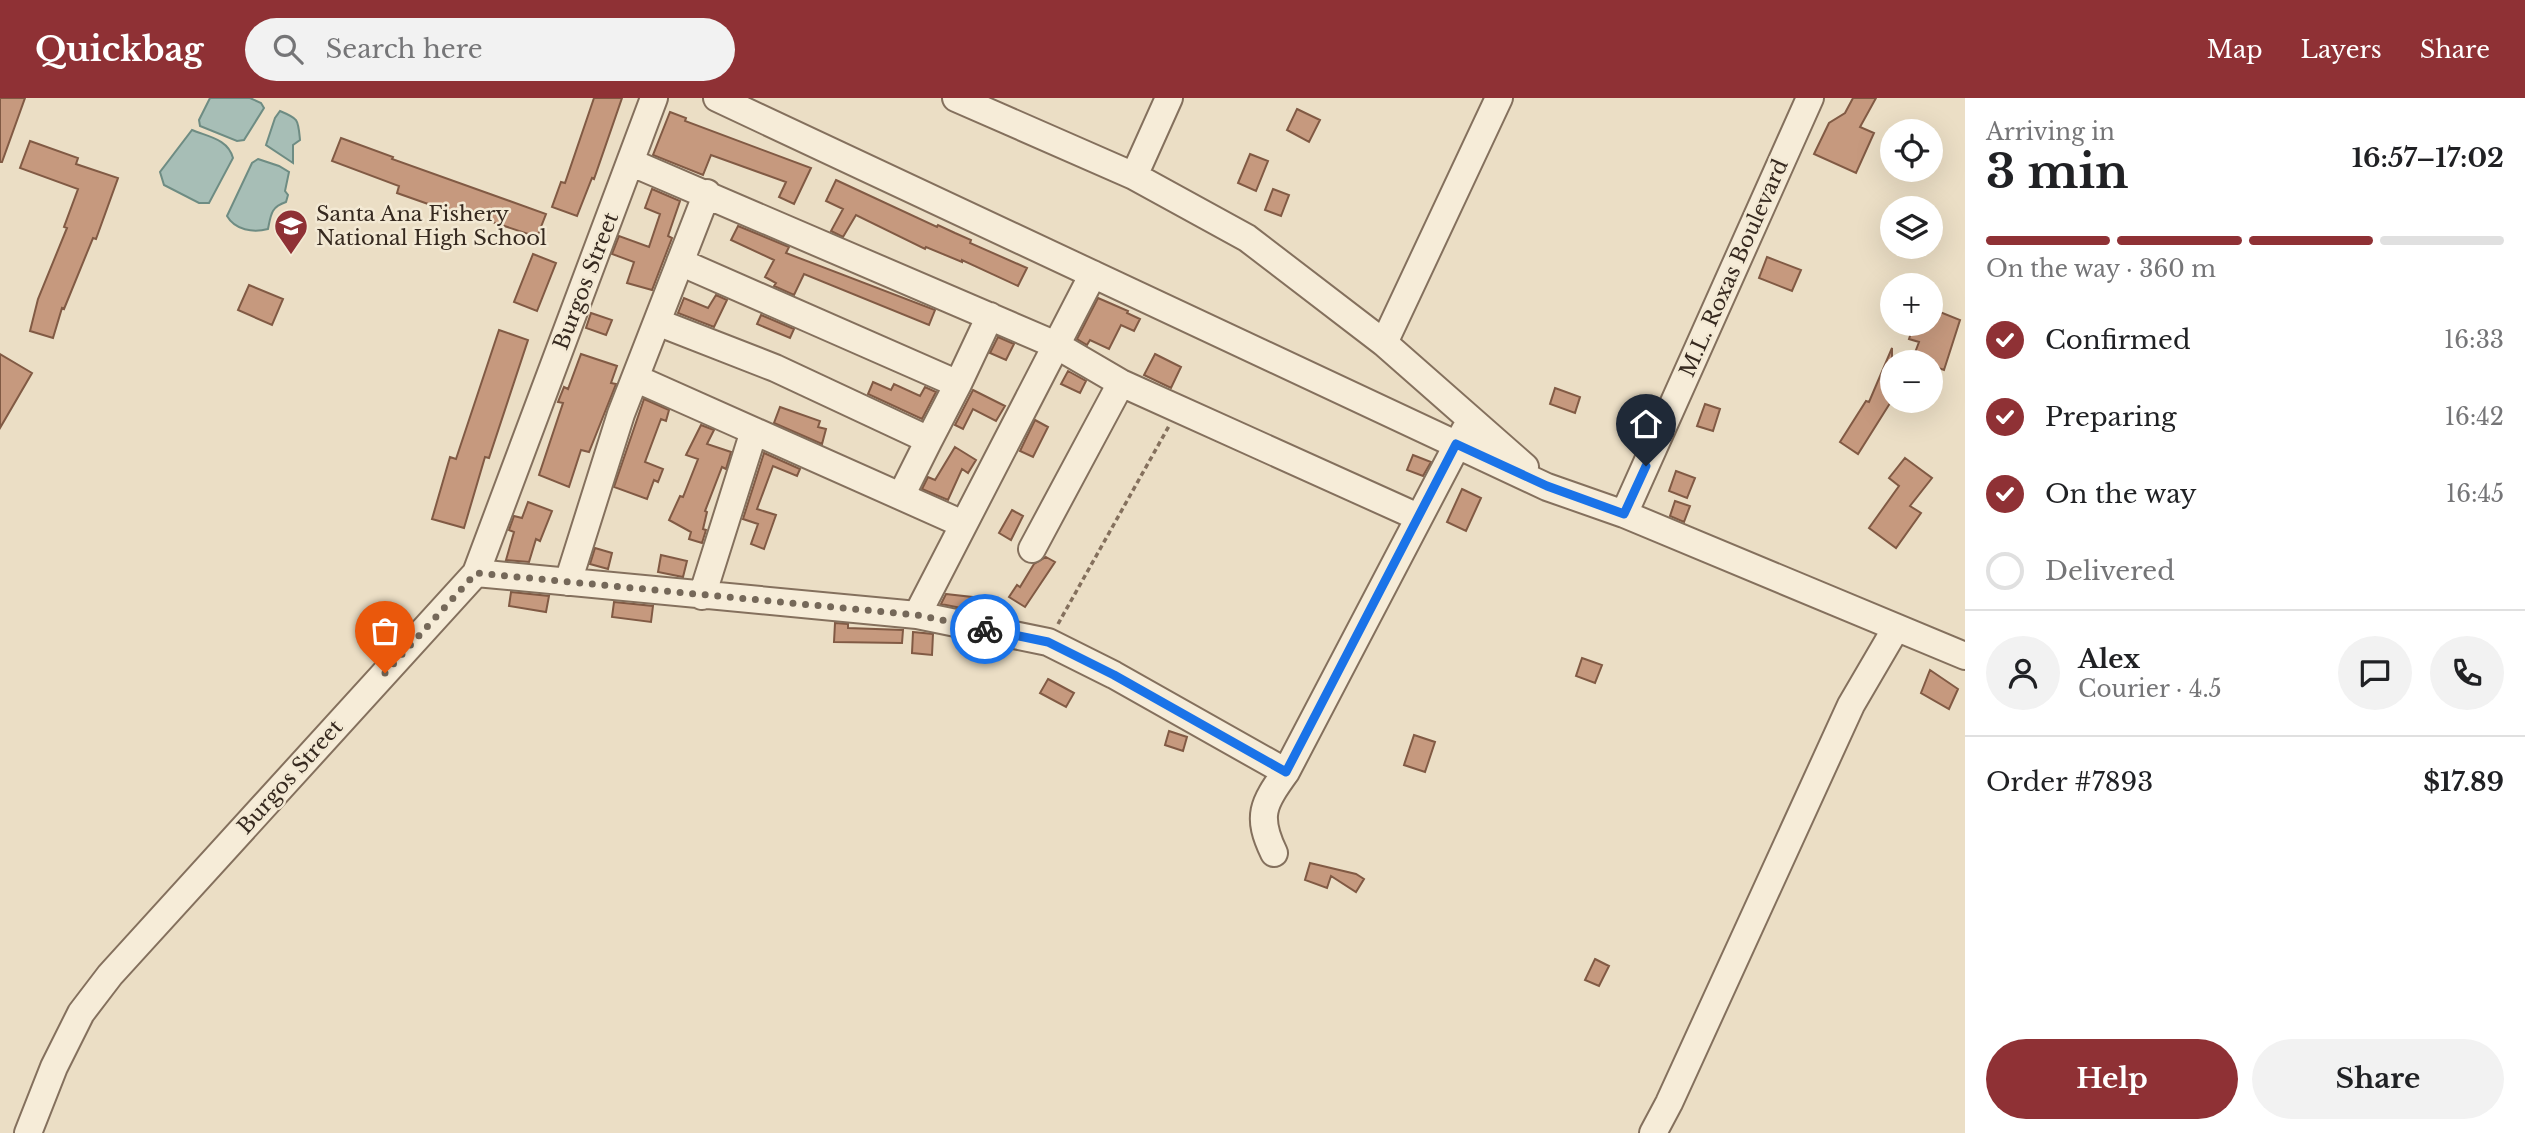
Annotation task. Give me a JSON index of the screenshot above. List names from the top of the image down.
{
  "streets": {
    "street": ["M.L. Roxas Boulevard", "Burgos Street"]
  },
  "places": {
    "school or university": ["Santa Ana Fishery National High School"]
  },
  "page": {
    "header": "Quickbag",
    "search": "Search here",
    "nav": ["Map", "Layers", "Share"],
    "heading": ["3 min", "Arriving in", "16:57–17:02"],
    "panel": [
      "Alex",
      "Courier · 4.5",
      "Order #7893",
      "$17.89"
    ],
    "map_buttons": ["+", "−"],
    "bar": "On the way · 360 m",
    "list": [
      ["Confirmed", "16:33"],
      ["Preparing", "16:42"],
      ["On the way", "16:45"],
      "Delivered"
    ],
    "buttons": ["Help", "Share"]
  }
}
